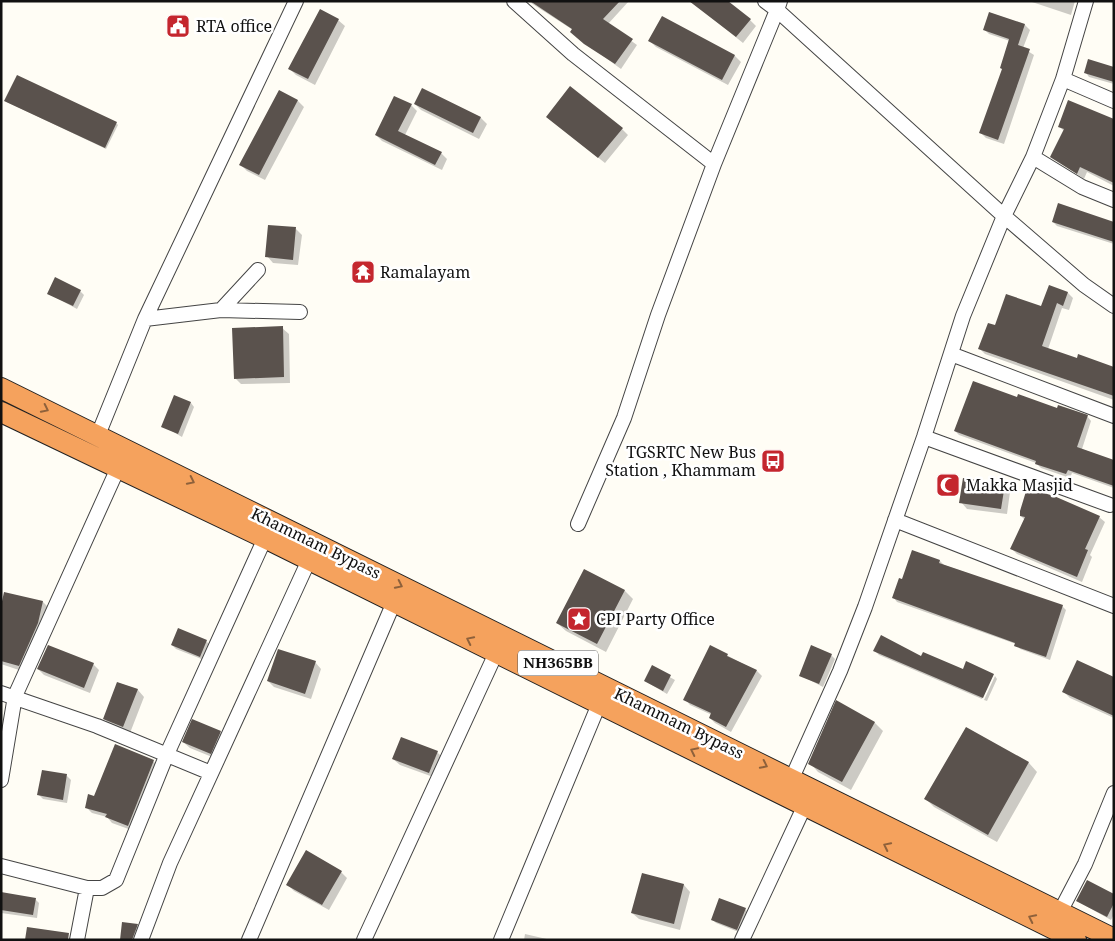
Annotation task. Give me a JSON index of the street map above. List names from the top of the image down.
{
  "streets": {
    "highway": ["Khammam Bypass", "NH365BB"]
  },
  "places": {
    "public building": ["RTA office"],
    "temple": ["Ramalayam"],
    "bus stop": ["TGSRTC New Bus Station , Khammam"],
    "mosque": ["Makka Masjid"],
    "place": ["CPI Party Office"]
  }
}
